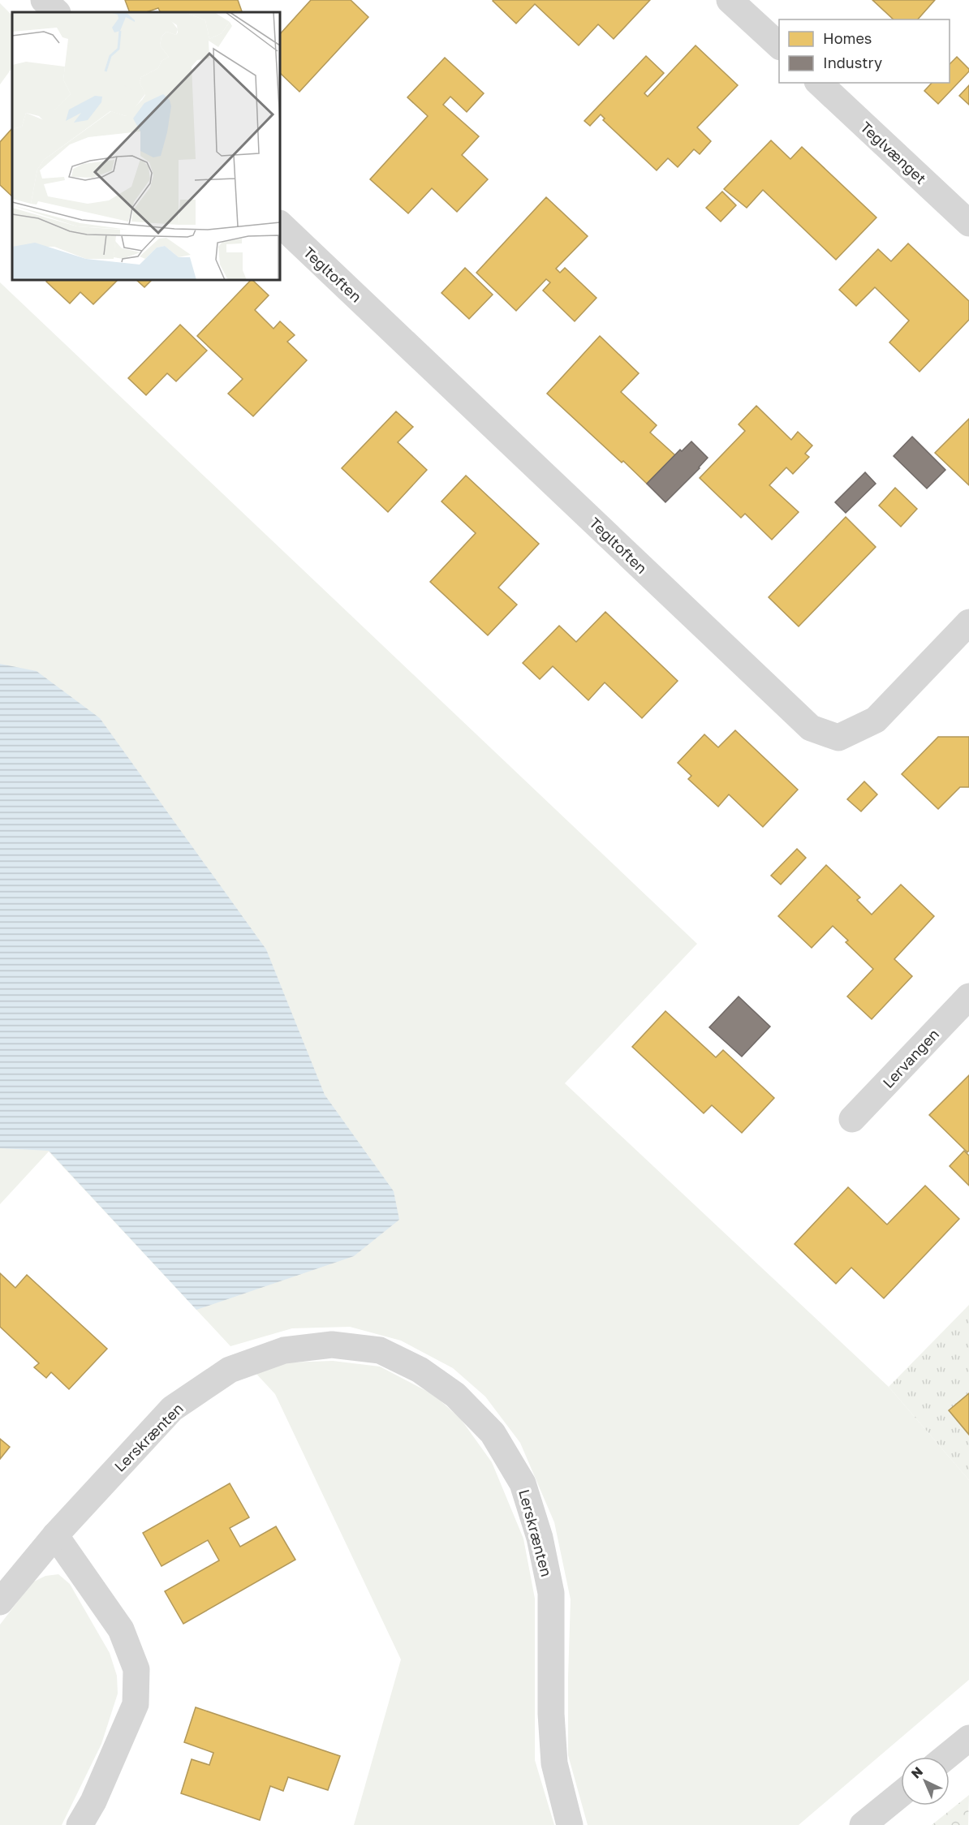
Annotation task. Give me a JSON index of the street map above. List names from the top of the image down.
{
  "streets": {
    "street": [
      "Teglvænget",
      "Tegltoften",
      "Lervangen",
      "Lerskrænten"
    ]
  },
  "legend": ["Homes", "Industry"],
  "north": "top left"
}
